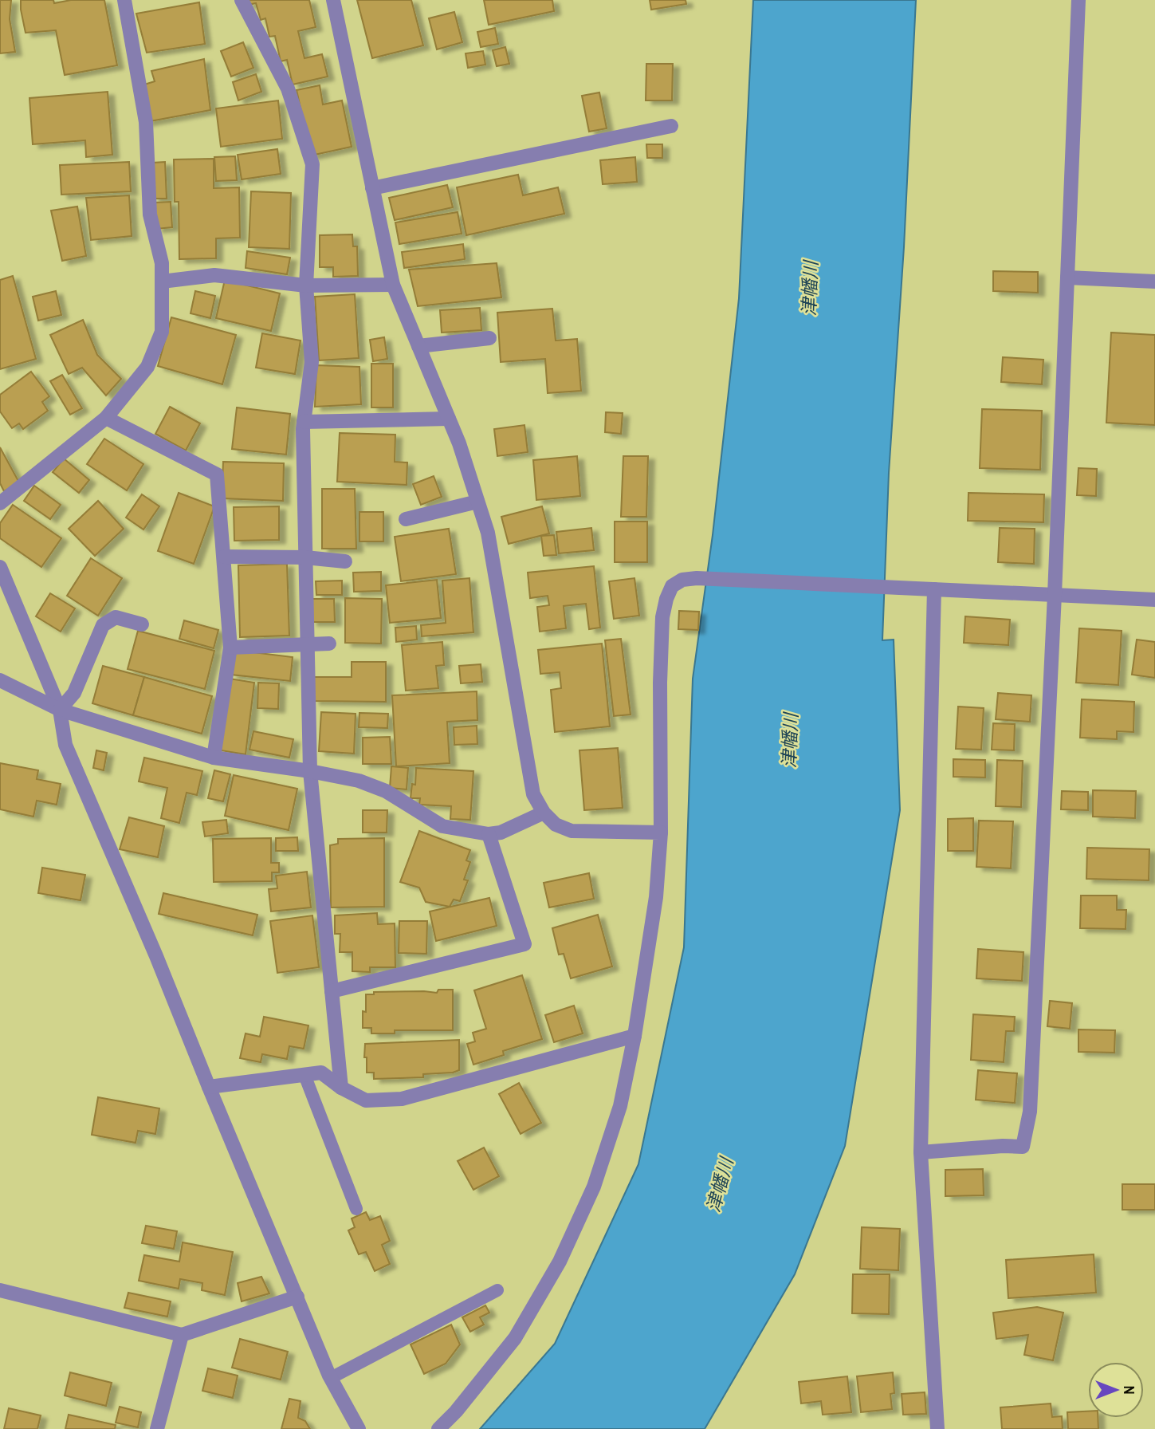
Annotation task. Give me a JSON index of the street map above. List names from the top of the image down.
{
  "water": ["津幡川"],
  "north": "right"
}
